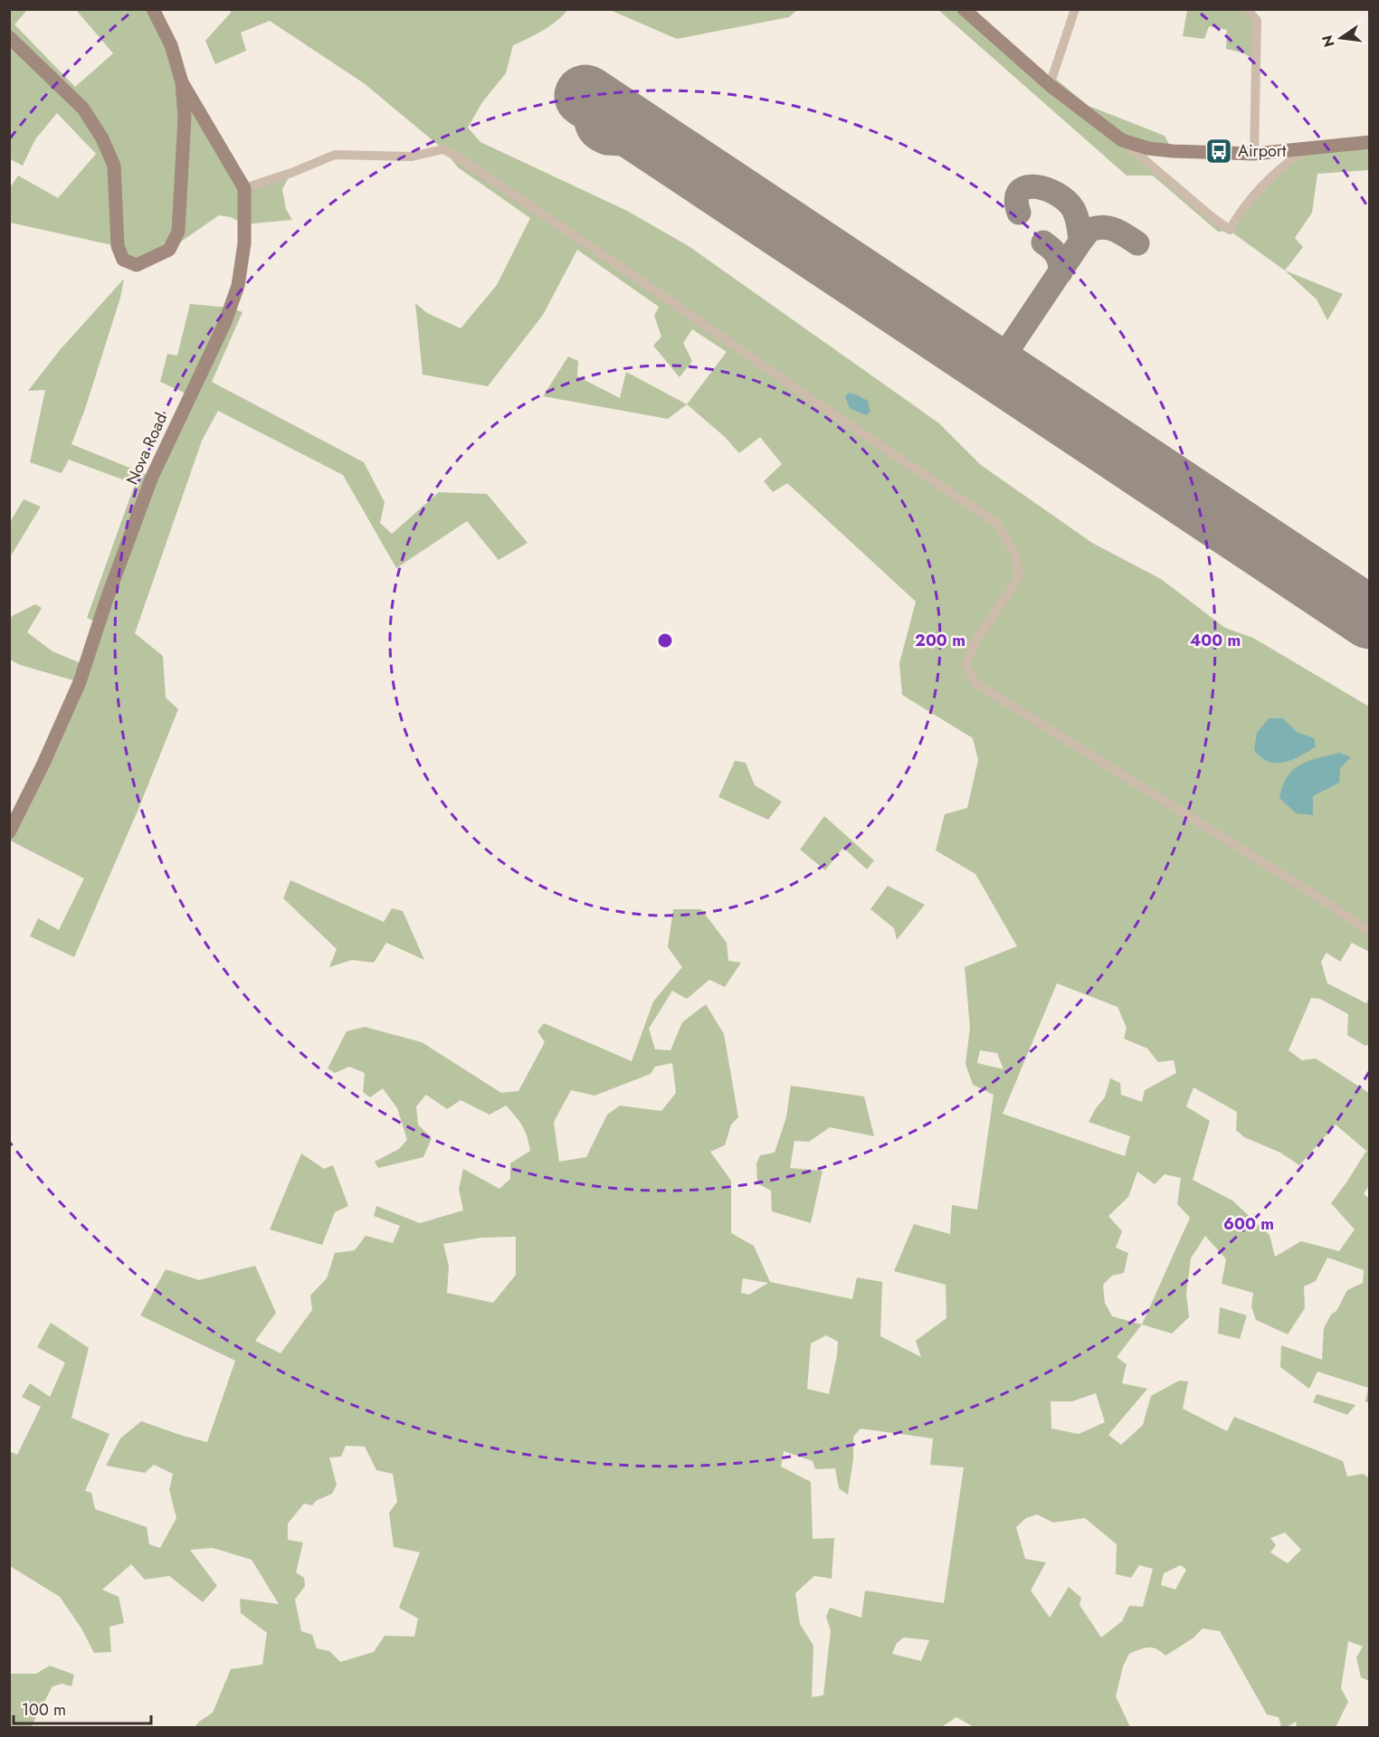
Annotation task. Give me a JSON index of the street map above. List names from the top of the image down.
{
  "streets": {
    "main road": ["Nova Road"]
  },
  "places": {
    "bus stop": ["Airport"]
  },
  "scale_bar": "100 m",
  "north": "left",
  "rings": ["200 m", "400 m", "600 m"]
}
